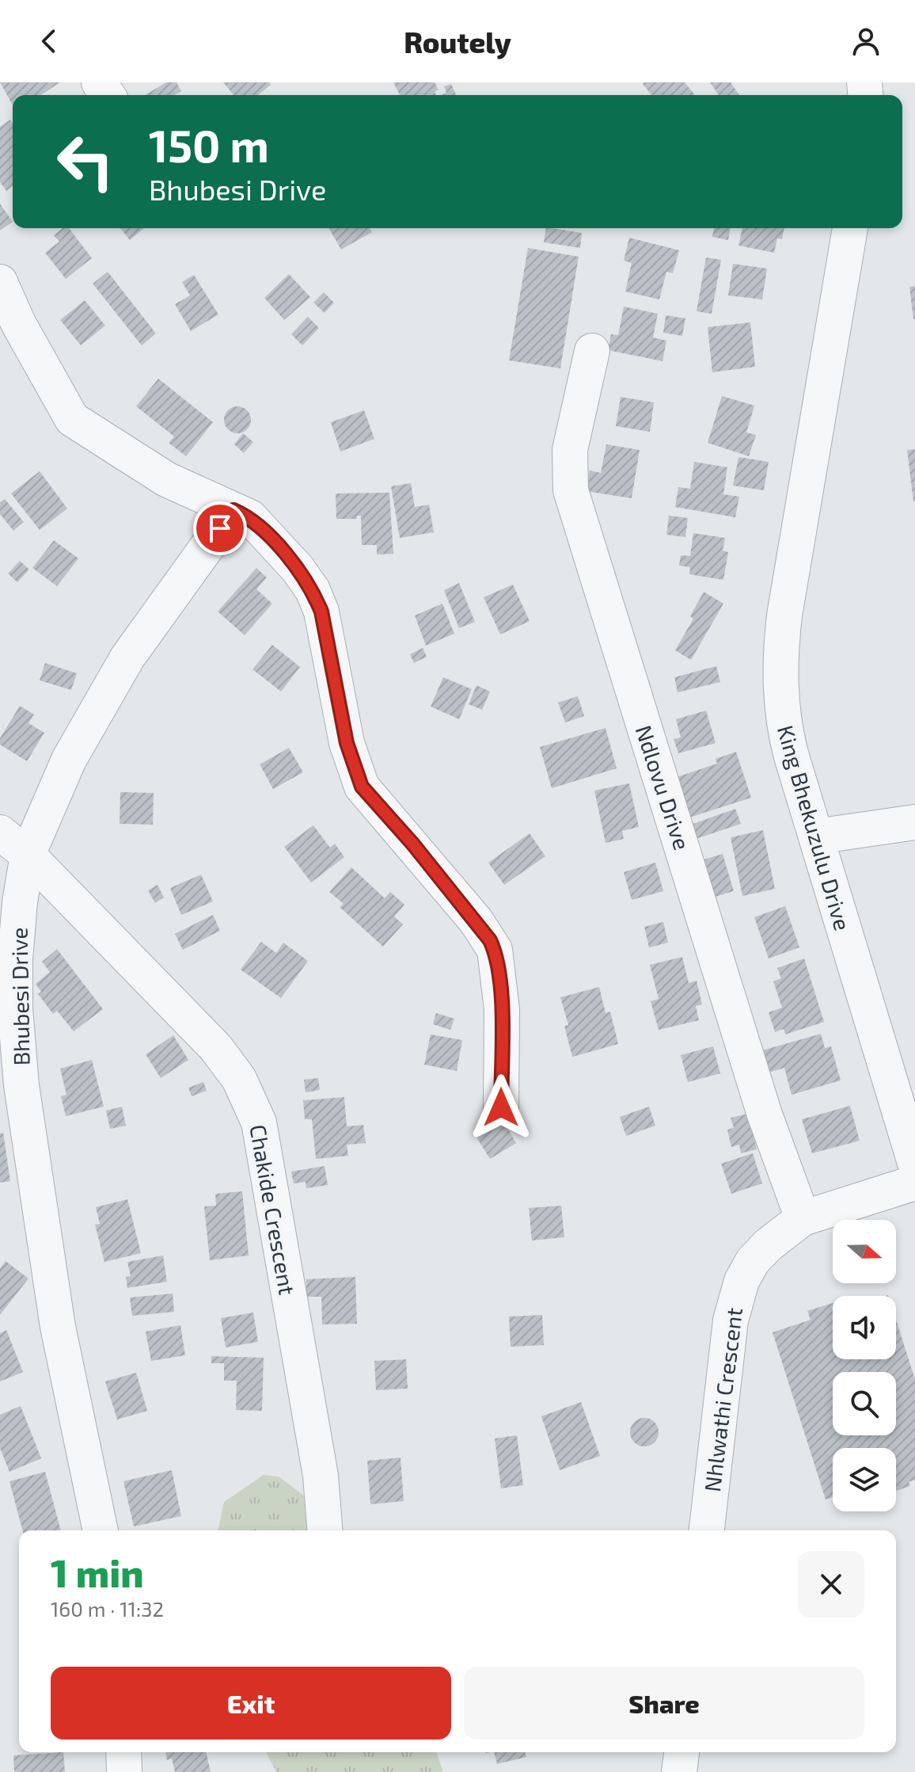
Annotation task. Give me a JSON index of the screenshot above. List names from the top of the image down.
{
  "streets": {
    "street": [
      "Ndlovu Drive",
      "King Bhekuzulu Drive",
      "Bhubesi Drive",
      "Chakide Crescent",
      "Nhlwathi Crescent"
    ]
  },
  "crossings": [
    ["Ndlovu Drive", "Nhlwathi Crescent"],
    ["Bhubesi Drive", "Chakide Crescent"]
  ],
  "north": "right",
  "page": {
    "header": "Routely",
    "turn": ["150 m", "Bhubesi Drive"],
    "heading": ["1 min", "160 m · 11:32"],
    "buttons": ["Exit", "Share"]
  }
}
